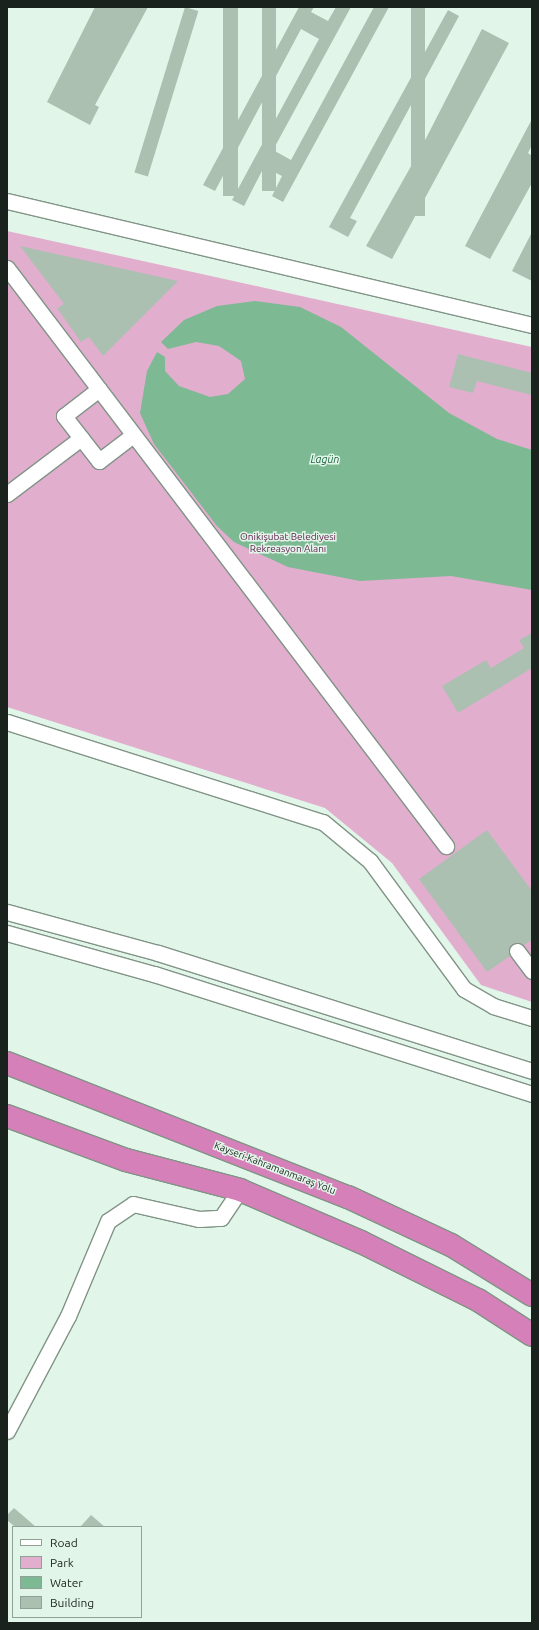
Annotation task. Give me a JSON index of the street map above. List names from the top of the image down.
{
  "streets": {
    "highway": ["Kayseri-Kahramanmaraş Yolu"]
  },
  "water": ["Lagün"],
  "parks": ["Onikişubat Belediyesi Rekreasyon Alanı"],
  "legend": [
    "Road",
    "Park",
    "Water",
    "Building"
  ]
}
